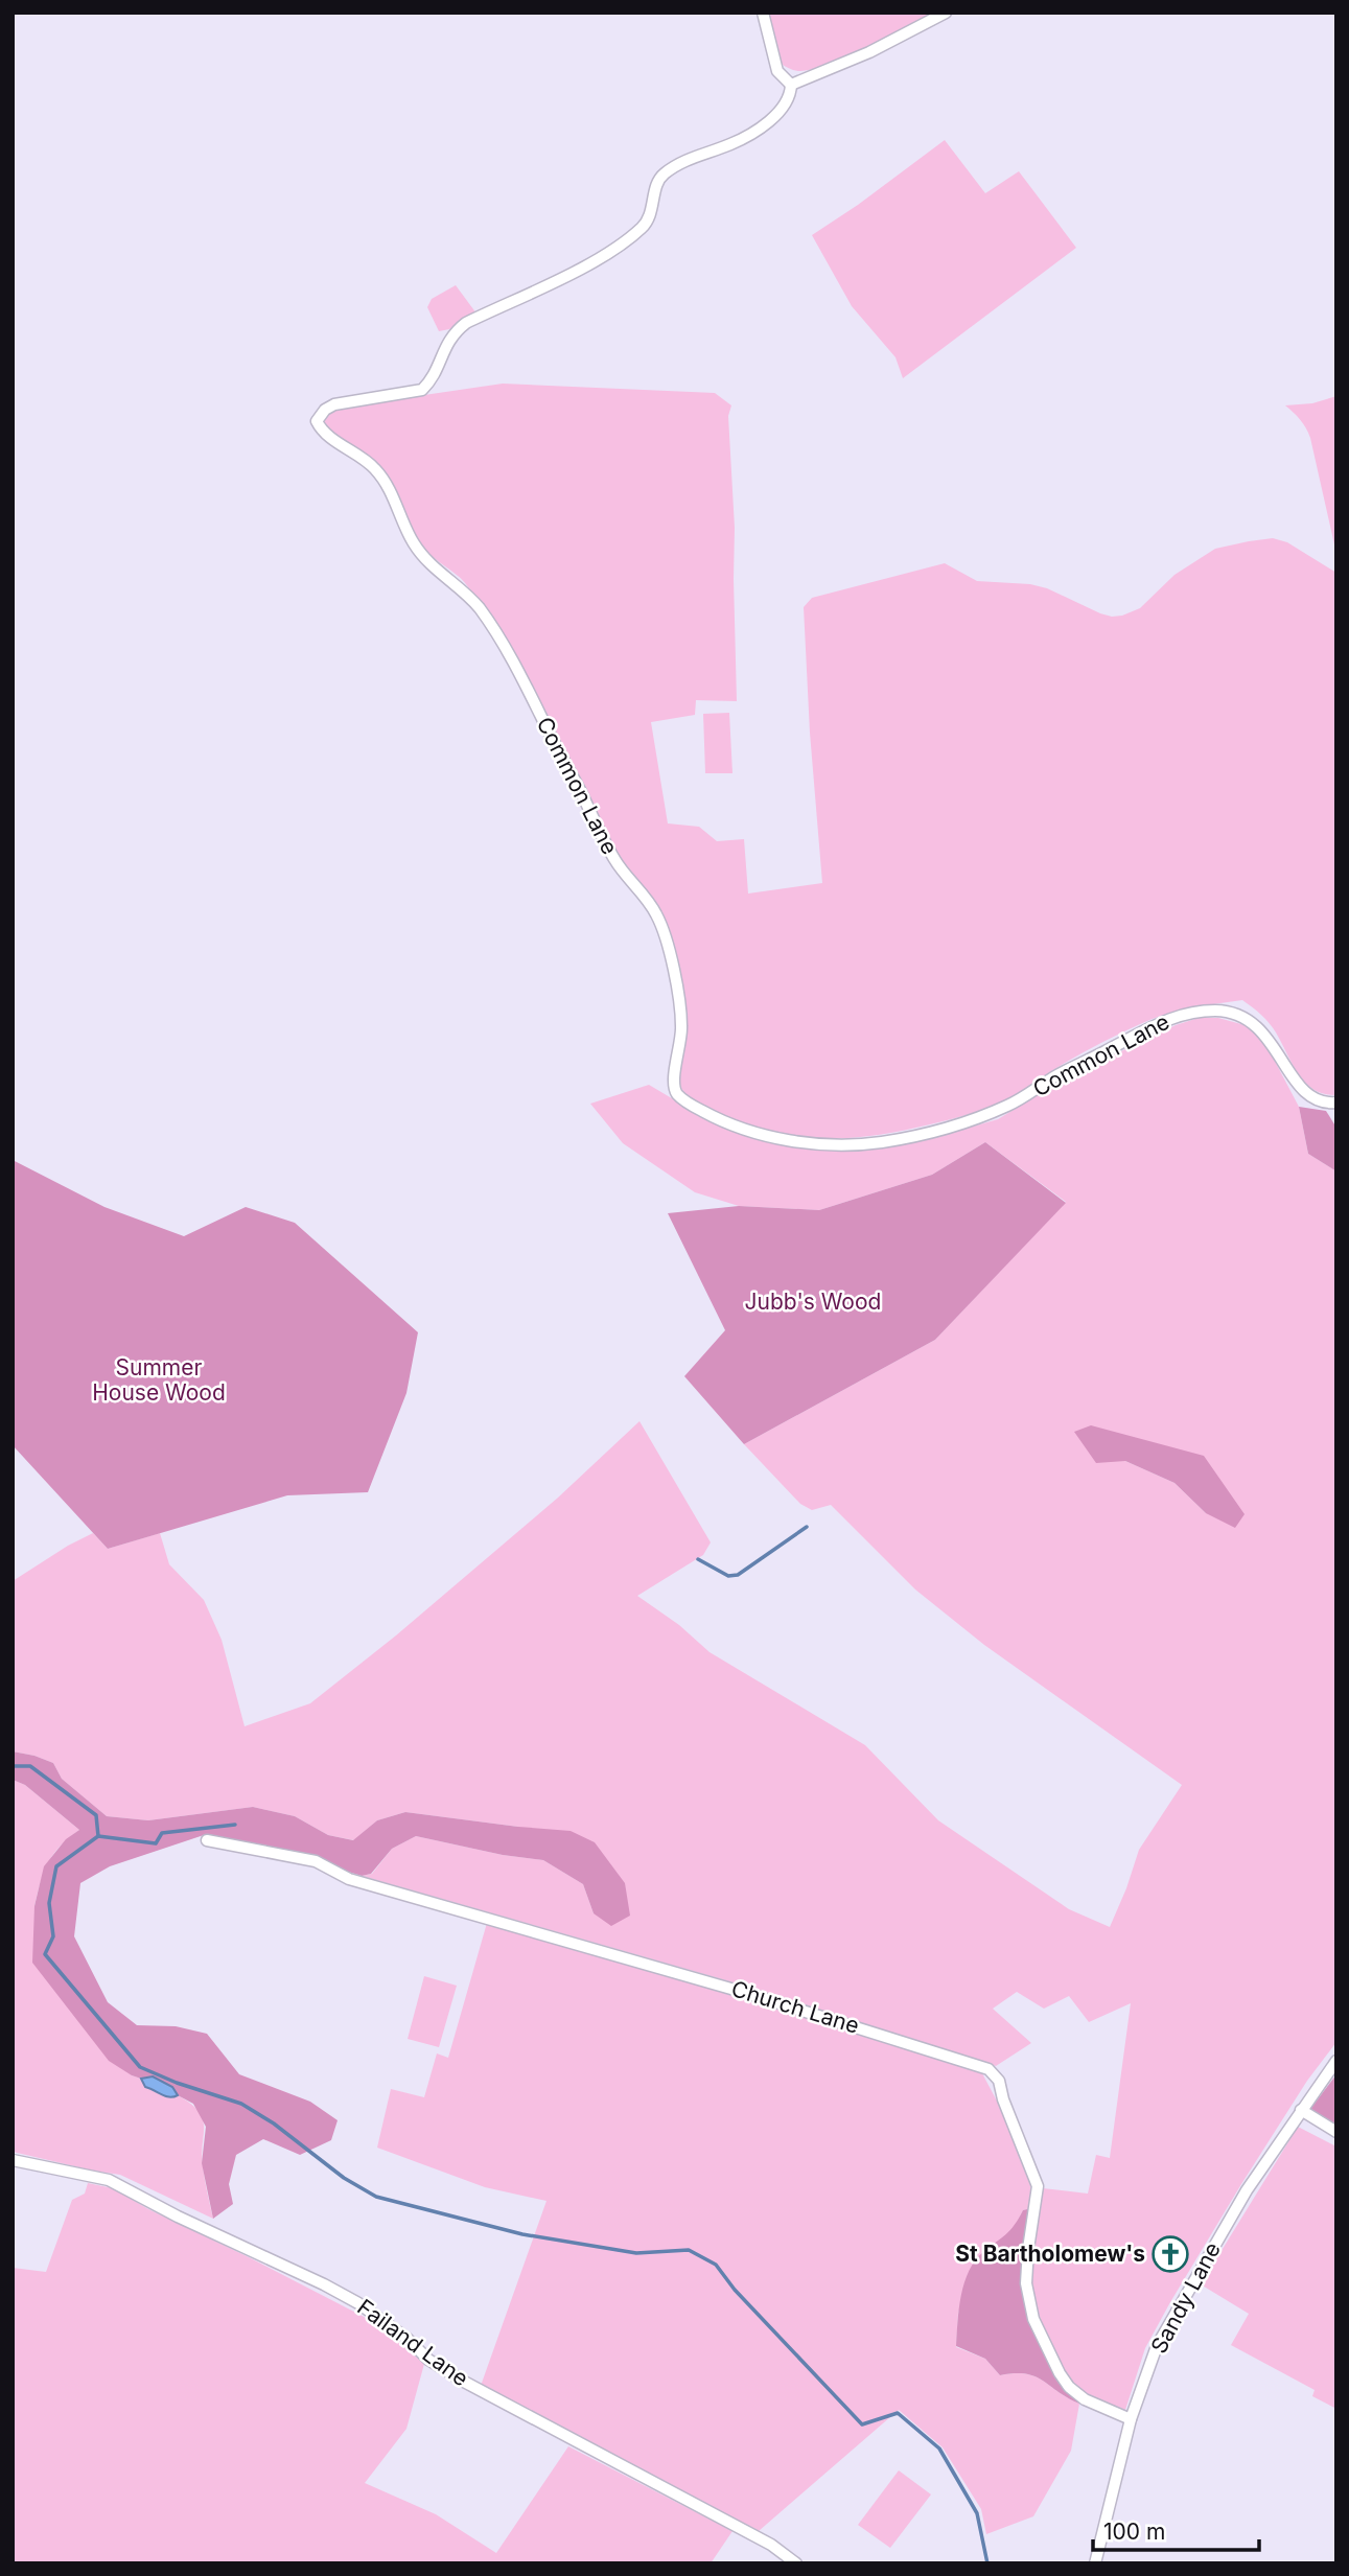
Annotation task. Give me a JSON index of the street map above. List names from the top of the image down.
{
  "streets": {
    "street": [
      "Common Lane",
      "Church Lane",
      "Sandy Lane",
      "Failand Lane"
    ]
  },
  "crossings": [
    ["Church Lane", "Sandy Lane"]
  ],
  "parks": ["Jubb's Wood", "Summer House Wood"],
  "places": {
    "church": ["St Bartholomew's"]
  },
  "scale_bar": "100 m"
}
